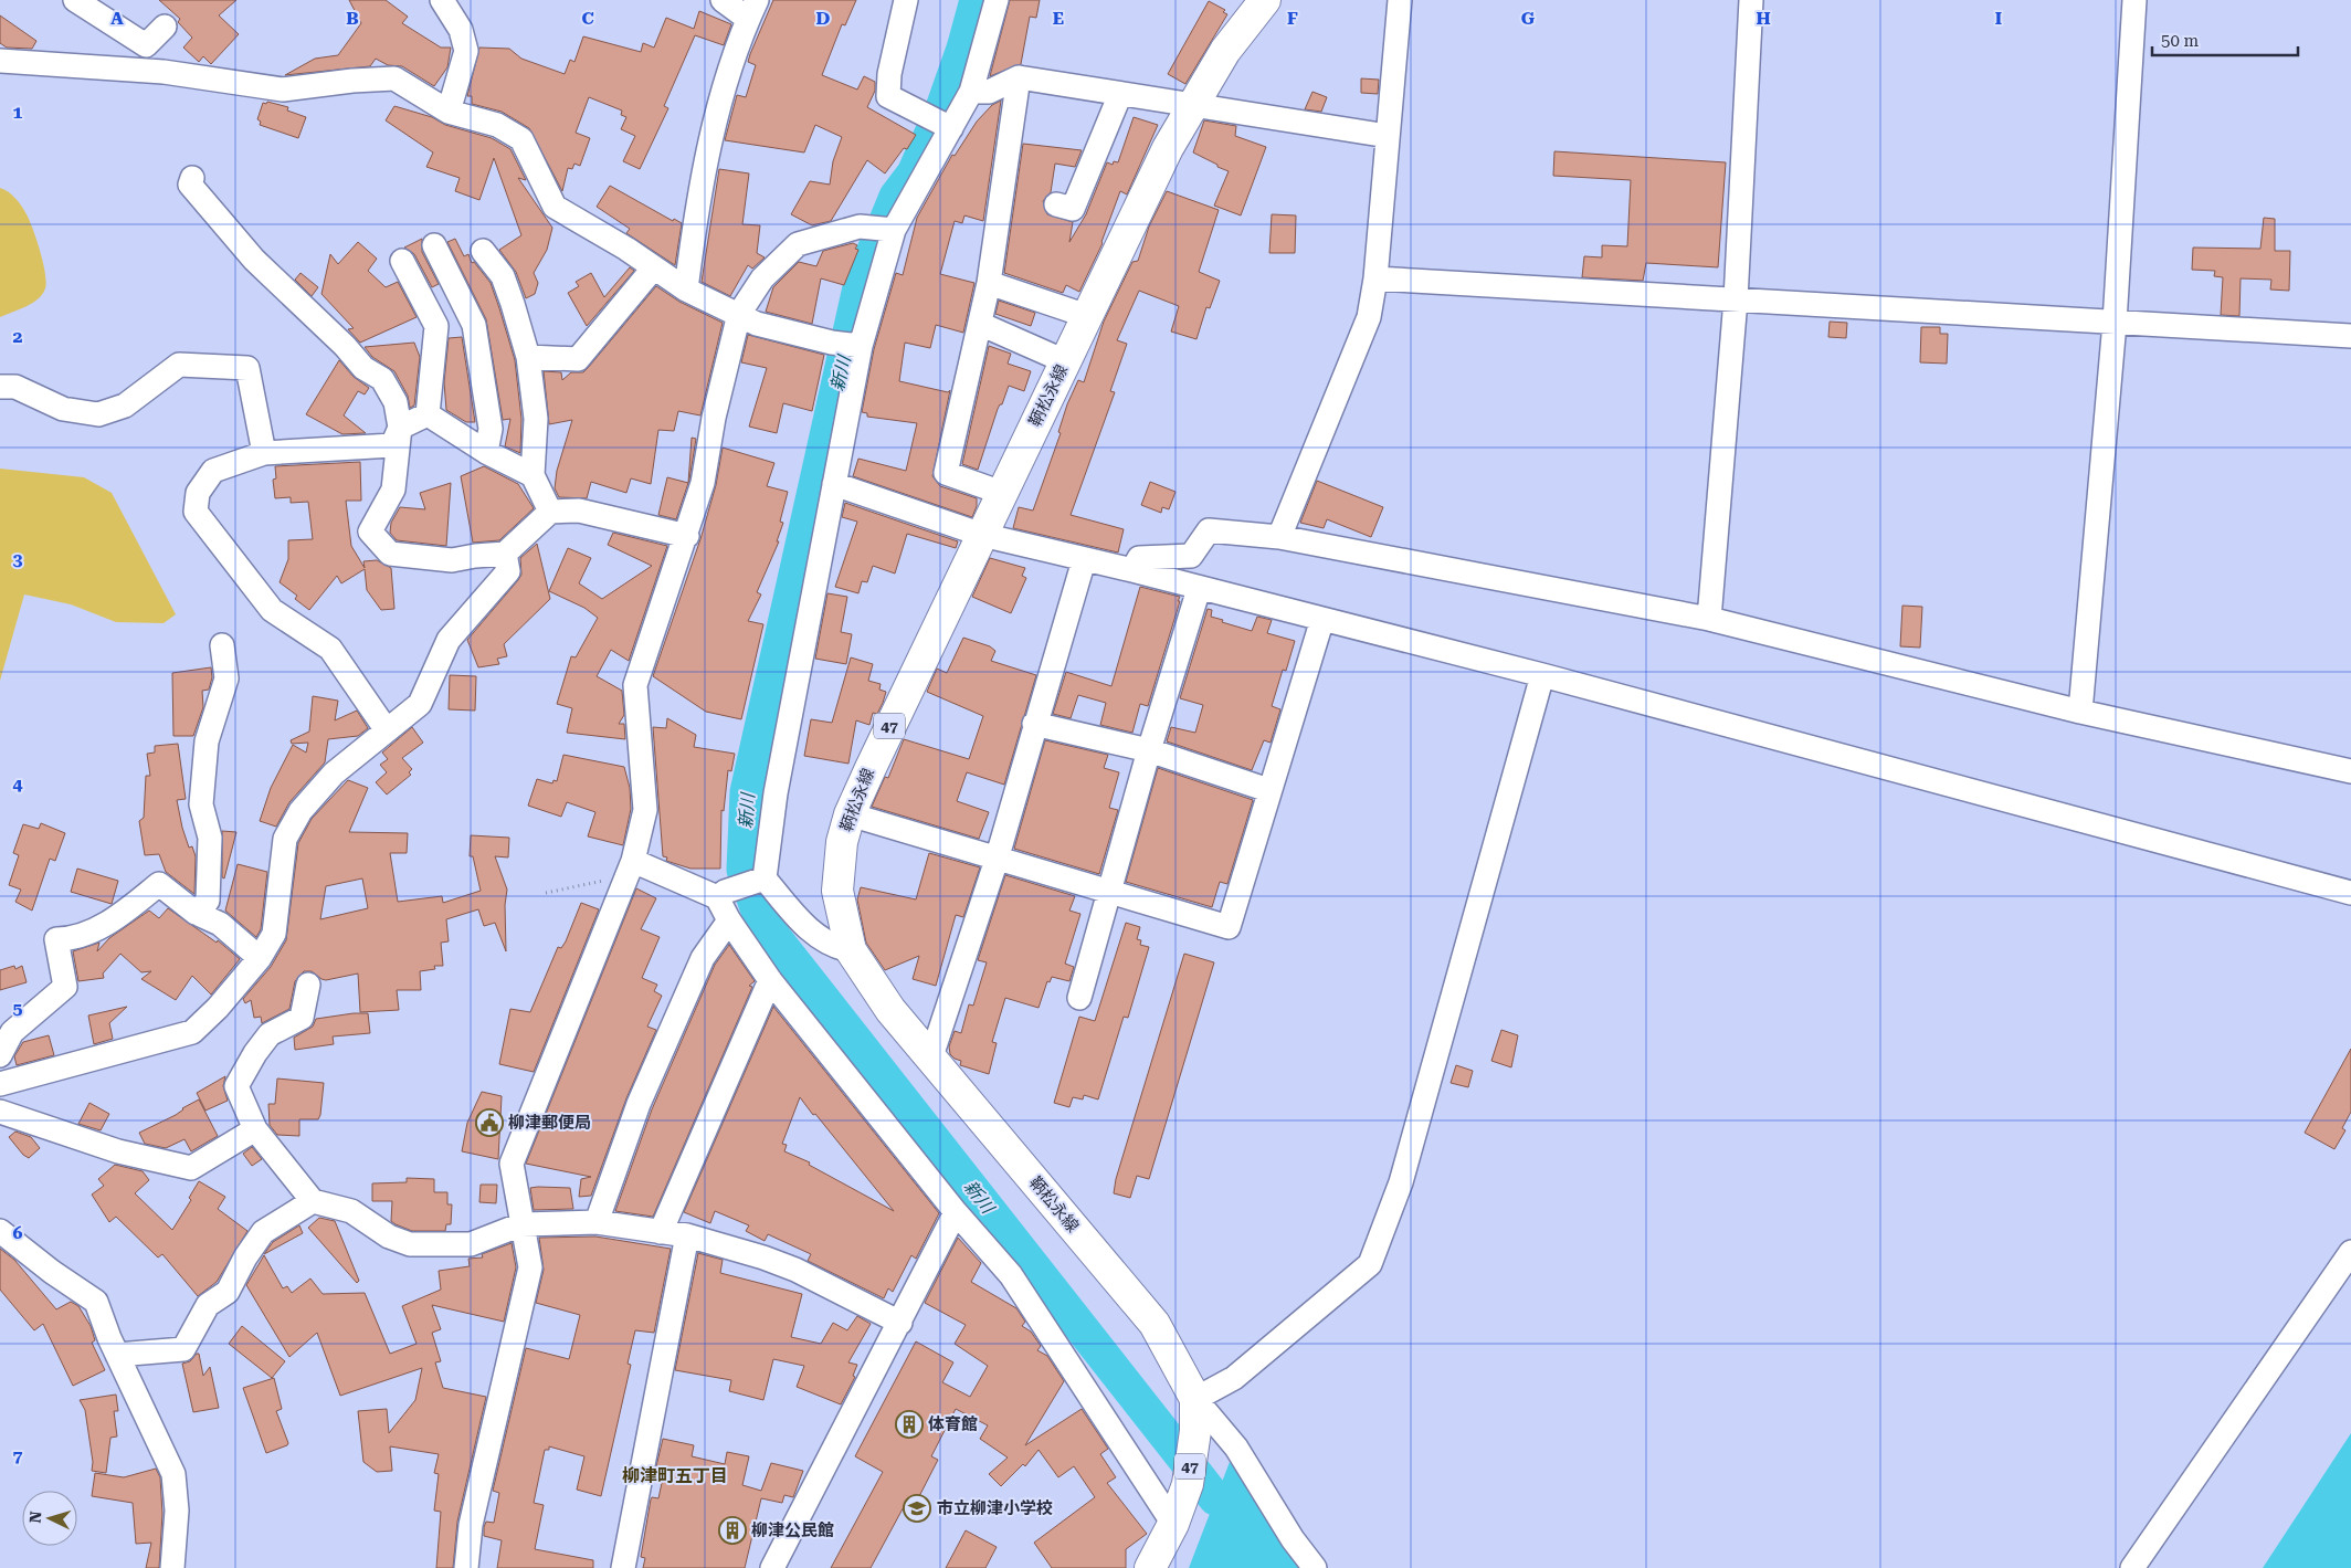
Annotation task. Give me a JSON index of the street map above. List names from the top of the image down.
{
  "streets": {
    "main road": ["鞆松永線", "47"]
  },
  "crossings": [
    ["鞆松永線", "47"]
  ],
  "districts": ["柳津町五丁目"],
  "water": ["新川"],
  "places": {
    "public building": ["柳津郵便局"],
    "building": ["体育館", "柳津公民館"],
    "school or university": ["市立柳津小学校"]
  },
  "scale_bar": "50 m",
  "north": "left",
  "grid": {
    "columns": [
      "A",
      "B",
      "C",
      "D",
      "E",
      "F",
      "G",
      "H",
      "I"
    ],
    "rows": [
      "1",
      "2",
      "3",
      "4",
      "5",
      "6",
      "7"
    ]
  }
}
